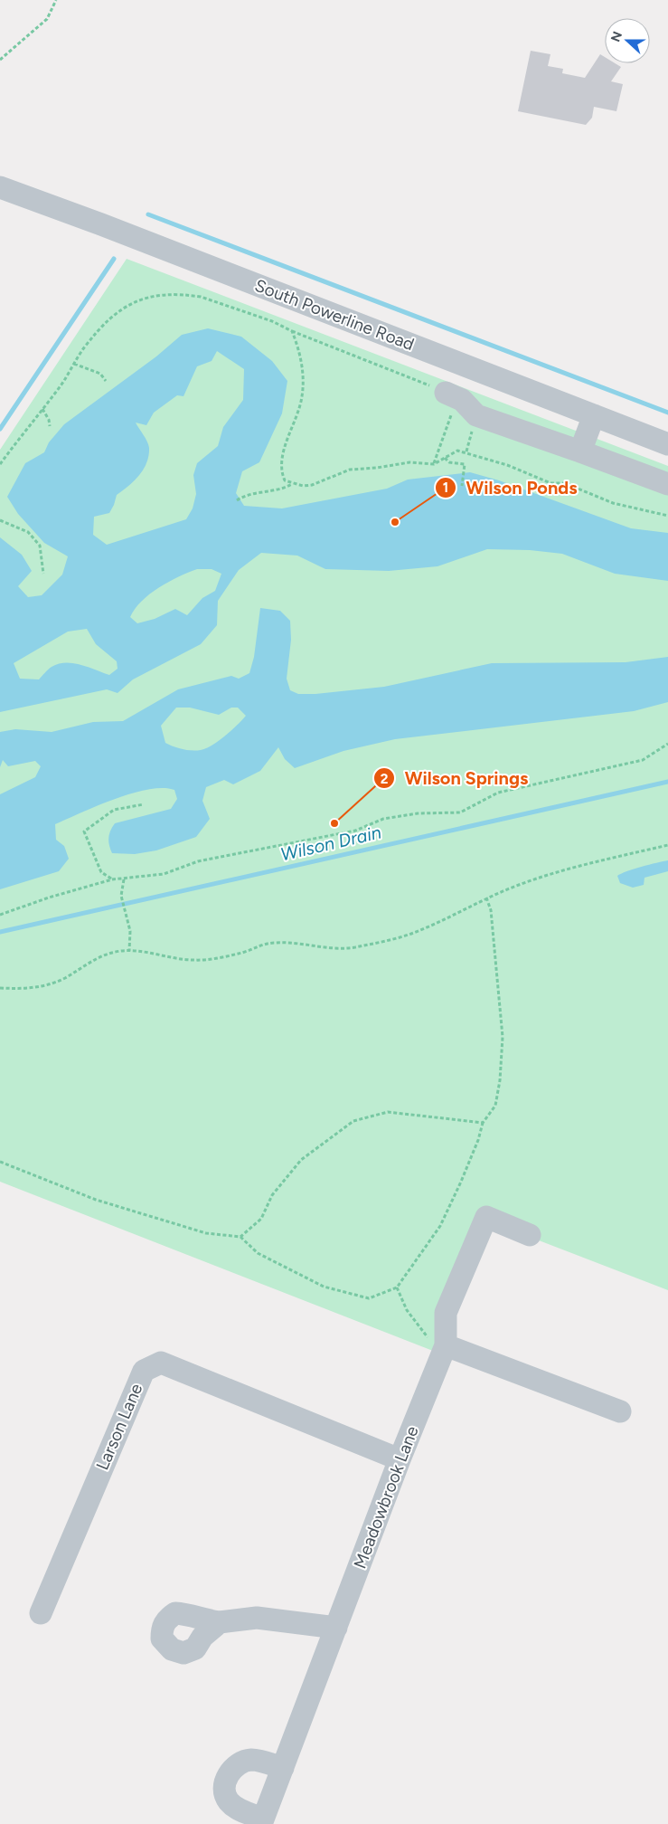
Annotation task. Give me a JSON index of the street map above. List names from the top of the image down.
{
  "streets": {
    "street": ["South Powerline Road", "Larson Lane", "Meadowbrook Lane"]
  },
  "crossings": [
    ["Larson Lane", "Meadowbrook Lane"]
  ],
  "water": ["Wilson Drain"],
  "places": ["Wilson Ponds", "Wilson Springs"],
  "north": "left"
}
